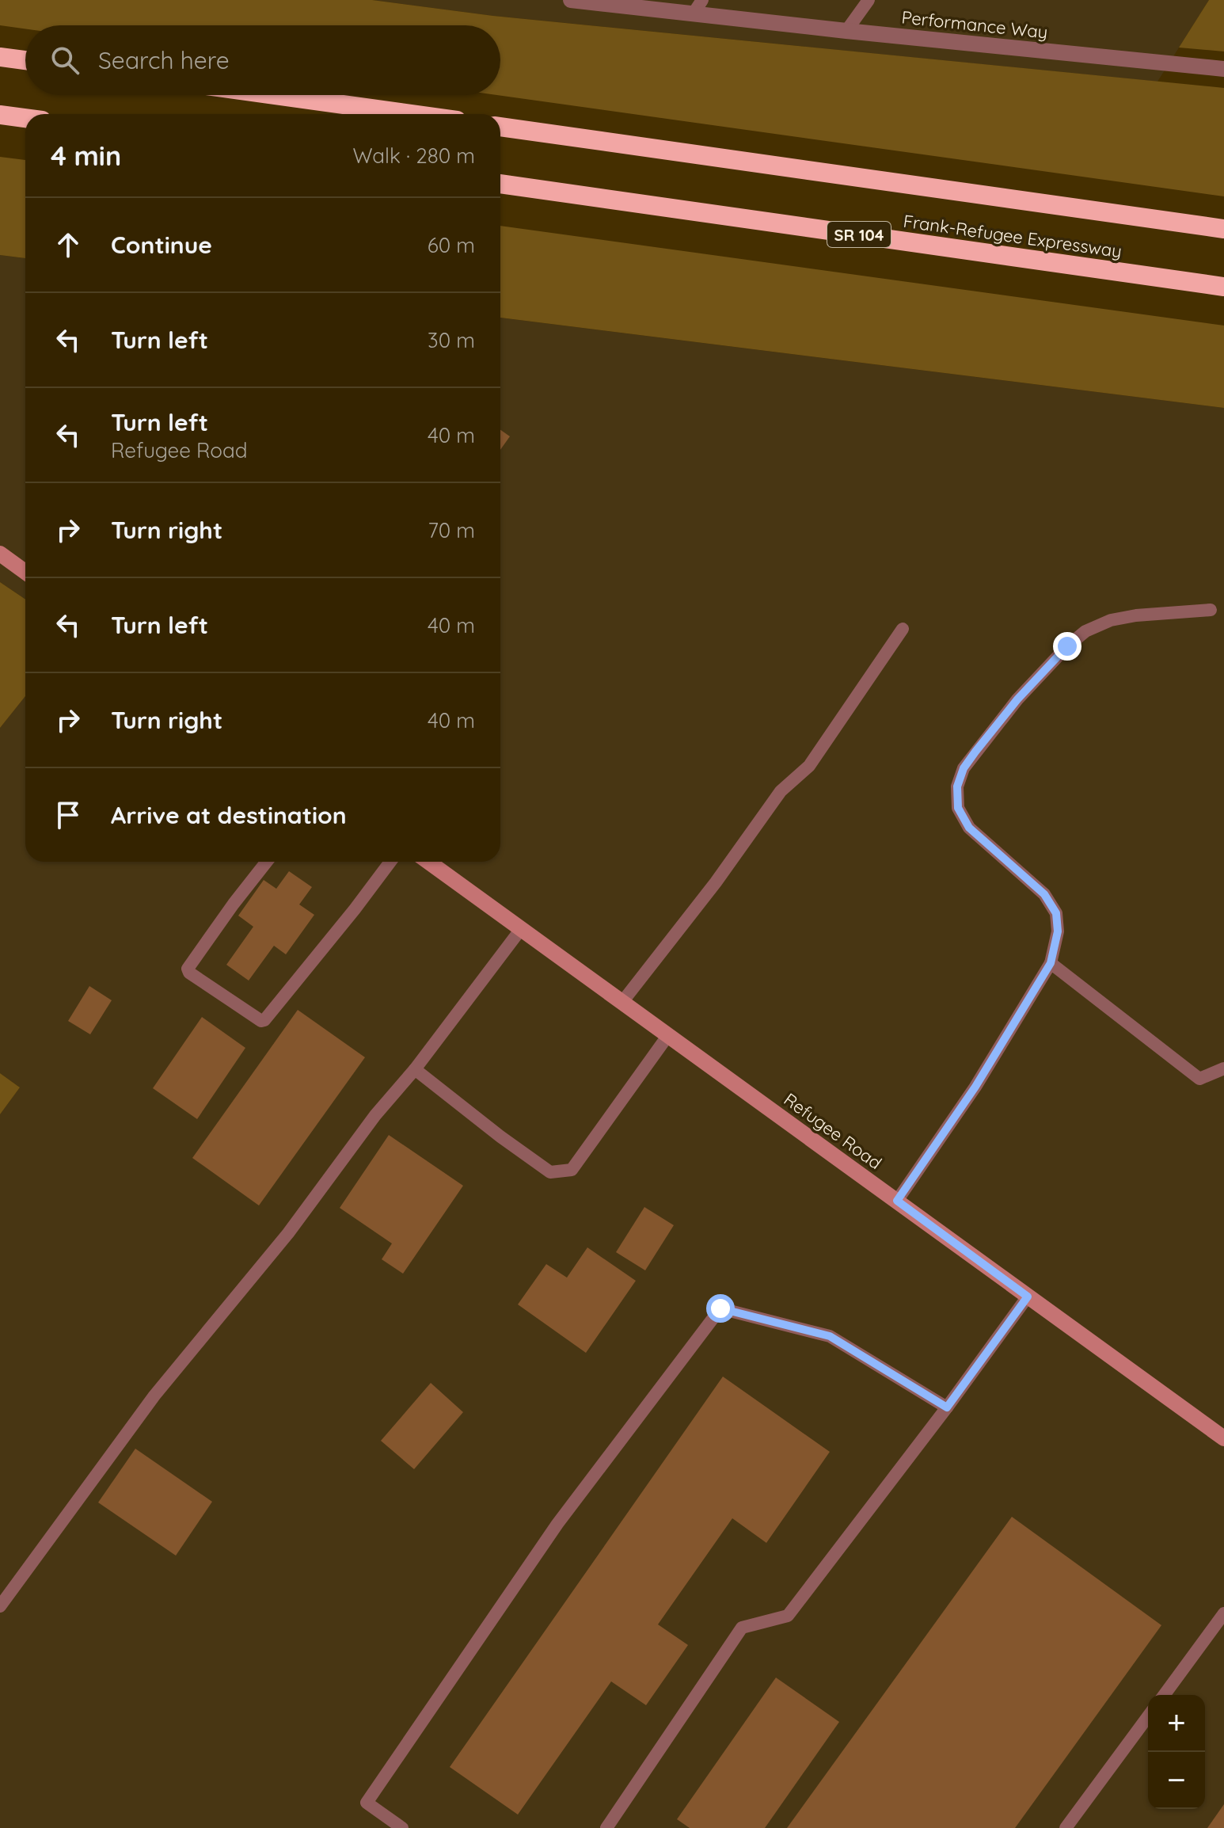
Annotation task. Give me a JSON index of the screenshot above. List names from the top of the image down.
{
  "streets": {
    "highway": ["SR 104", "Frank-Refugee Expressway"],
    "main road": ["Refugee Road"],
    "street": ["Performance Way"]
  },
  "page": {
    "search": "Search here",
    "heading": ["4 min", "Walk · 280 m"],
    "list": [
      ["Continue", "60 m"],
      ["Turn left", "30 m"],
      ["Turn left", "Refugee Road", "40 m"],
      ["Turn right", "70 m"],
      ["Turn left", "40 m"],
      ["Turn right", "40 m"],
      "Arrive at destination"
    ],
    "map_buttons": ["+", "−"]
  }
}
